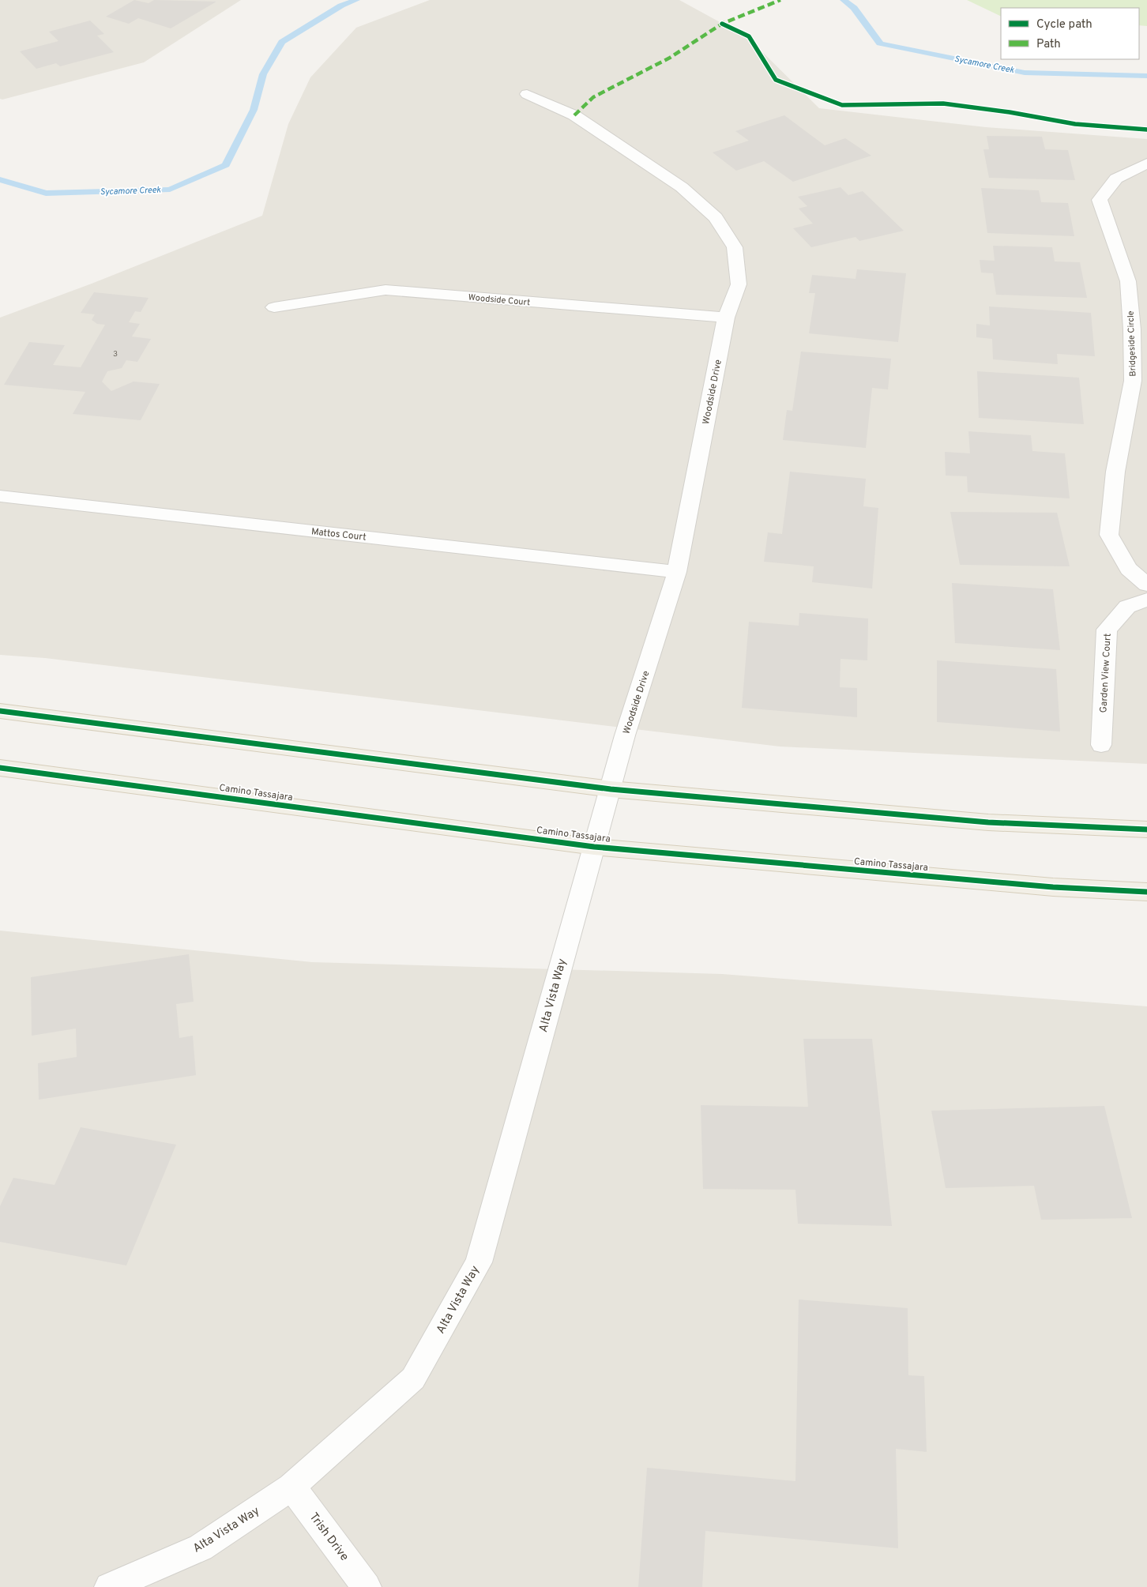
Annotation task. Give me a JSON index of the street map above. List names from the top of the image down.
{
  "streets": {
    "main road": ["Camino Tassajara"],
    "street": [
      "Woodside Court",
      "Bridgeside Circle",
      "Woodside Drive",
      "Mattos Court",
      "Garden View Court",
      "Alta Vista Way",
      "Trish Drive"
    ]
  },
  "crossings": [
    ["Woodside Court", "Woodside Drive"],
    ["Woodside Drive", "Mattos Court"],
    ["Woodside Drive", "Alta Vista Way"],
    ["Camino Tassajara", "Alta Vista Way"],
    ["Alta Vista Way", "Trish Drive"]
  ],
  "water": ["Sycamore Creek"],
  "house_numbers": ["3"],
  "legend": ["Cycle path", "Path"]
}
